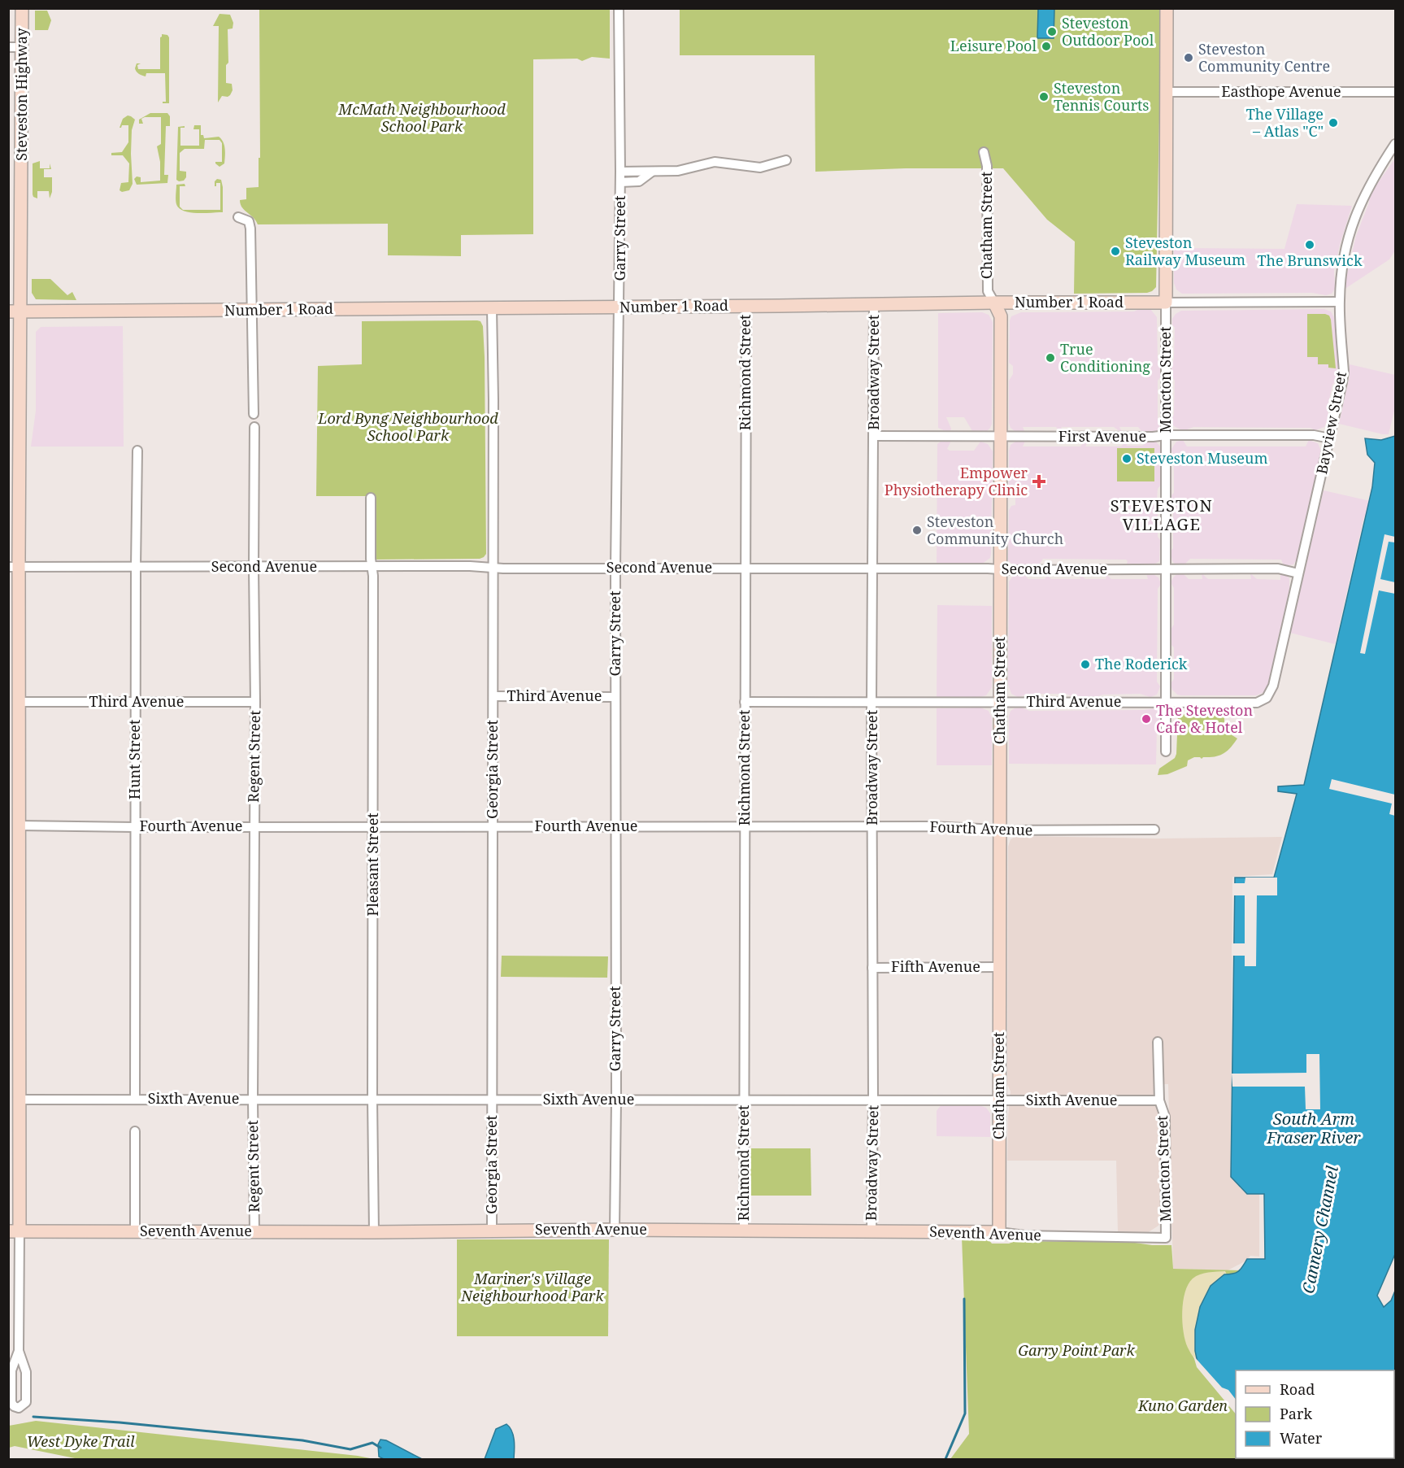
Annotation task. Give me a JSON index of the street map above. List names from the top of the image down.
{
  "streets": {
    "street": [
      "Easthope Avenue",
      "Steveston Highway",
      "Chatham Street",
      "Garry Street",
      "Number 1 Road",
      "Richmond Street",
      "Broadway Street",
      "Moncton Street",
      "Bayview Street",
      "First Avenue",
      "Second Avenue",
      "Third Avenue",
      "Regent Street",
      "Hunt Street",
      "Georgia Street",
      "Fourth Avenue",
      "Pleasant Street",
      "Fifth Avenue",
      "Sixth Avenue",
      "Seventh Avenue"
    ]
  },
  "crossings": [
    ["Easthope Avenue", "Moncton Street"],
    ["Steveston Highway", "Number 1 Road"],
    ["Steveston Highway", "Second Avenue"],
    ["Steveston Highway", "Third Avenue"],
    ["Steveston Highway", "Fourth Avenue"],
    ["Steveston Highway", "Sixth Avenue"],
    ["Steveston Highway", "Seventh Avenue"],
    ["Chatham Street", "Number 1 Road"],
    ["Chatham Street", "First Avenue"],
    ["Chatham Street", "Second Avenue"],
    ["Chatham Street", "Third Avenue"],
    ["Chatham Street", "Fourth Avenue"],
    ["Chatham Street", "Fifth Avenue"],
    ["Chatham Street", "Sixth Avenue"],
    ["Chatham Street", "Seventh Avenue"],
    ["Garry Street", "Number 1 Road"],
    ["Garry Street", "Second Avenue"],
    ["Garry Street", "Third Avenue"],
    ["Garry Street", "Fourth Avenue"],
    ["Garry Street", "Sixth Avenue"],
    ["Garry Street", "Seventh Avenue"],
    ["Number 1 Road", "Richmond Street"],
    ["Number 1 Road", "Broadway Street"],
    ["Number 1 Road", "Moncton Street"],
    ["Number 1 Road", "Bayview Street"],
    ["Number 1 Road", "Georgia Street"],
    ["Richmond Street", "Second Avenue"],
    ["Richmond Street", "Third Avenue"],
    ["Richmond Street", "Fourth Avenue"],
    ["Richmond Street", "Sixth Avenue"],
    ["Richmond Street", "Seventh Avenue"],
    ["Broadway Street", "First Avenue"],
    ["Broadway Street", "Second Avenue"],
    ["Broadway Street", "Third Avenue"],
    ["Broadway Street", "Fourth Avenue"],
    ["Broadway Street", "Fifth Avenue"],
    ["Broadway Street", "Sixth Avenue"],
    ["Broadway Street", "Seventh Avenue"],
    ["Moncton Street", "First Avenue"],
    ["Moncton Street", "Second Avenue"],
    ["Moncton Street", "Third Avenue"],
    ["Moncton Street", "Sixth Avenue"],
    ["Moncton Street", "Seventh Avenue"],
    ["Bayview Street", "First Avenue"],
    ["Bayview Street", "Second Avenue"],
    ["Bayview Street", "Third Avenue"],
    ["Second Avenue", "Regent Street"],
    ["Second Avenue", "Hunt Street"],
    ["Second Avenue", "Georgia Street"],
    ["Second Avenue", "Pleasant Street"],
    ["Third Avenue", "Regent Street"],
    ["Third Avenue", "Hunt Street"],
    ["Third Avenue", "Georgia Street"],
    ["Regent Street", "Fourth Avenue"],
    ["Regent Street", "Sixth Avenue"],
    ["Regent Street", "Seventh Avenue"],
    ["Hunt Street", "Fourth Avenue"],
    ["Hunt Street", "Sixth Avenue"],
    ["Georgia Street", "Fourth Avenue"],
    ["Georgia Street", "Sixth Avenue"],
    ["Georgia Street", "Seventh Avenue"],
    ["Fourth Avenue", "Pleasant Street"],
    ["Pleasant Street", "Sixth Avenue"],
    ["Pleasant Street", "Seventh Avenue"]
  ],
  "districts": ["STEVESTON VILLAGE"],
  "water": ["South Arm Fraser River", "Cannery Channel"],
  "parks": [
    "McMath Neighbourhood School Park",
    "Lord Byng Neighbourhood School Park",
    "Mariner's Village Neighbourhood Park",
    "Garry Point Park",
    "Kuno Garden",
    "West Dyke Trail"
  ],
  "places": {
    "other": [
      "Steveston Outdoor Pool",
      "Leisure Pool",
      "Steveston Community Centre",
      "Steveston Tennis Courts",
      "The Village – Atlas \"C\"",
      "The Brunswick",
      "Steveston Railway Museum",
      "True Conditioning",
      "Steveston Museum",
      "Steveston Community Church",
      "The Roderick",
      "The Steveston Cafe & Hotel"
    ],
    "health": ["Empower Physiotherapy Clinic"]
  },
  "legend": ["Road", "Park", "Water"]
}
